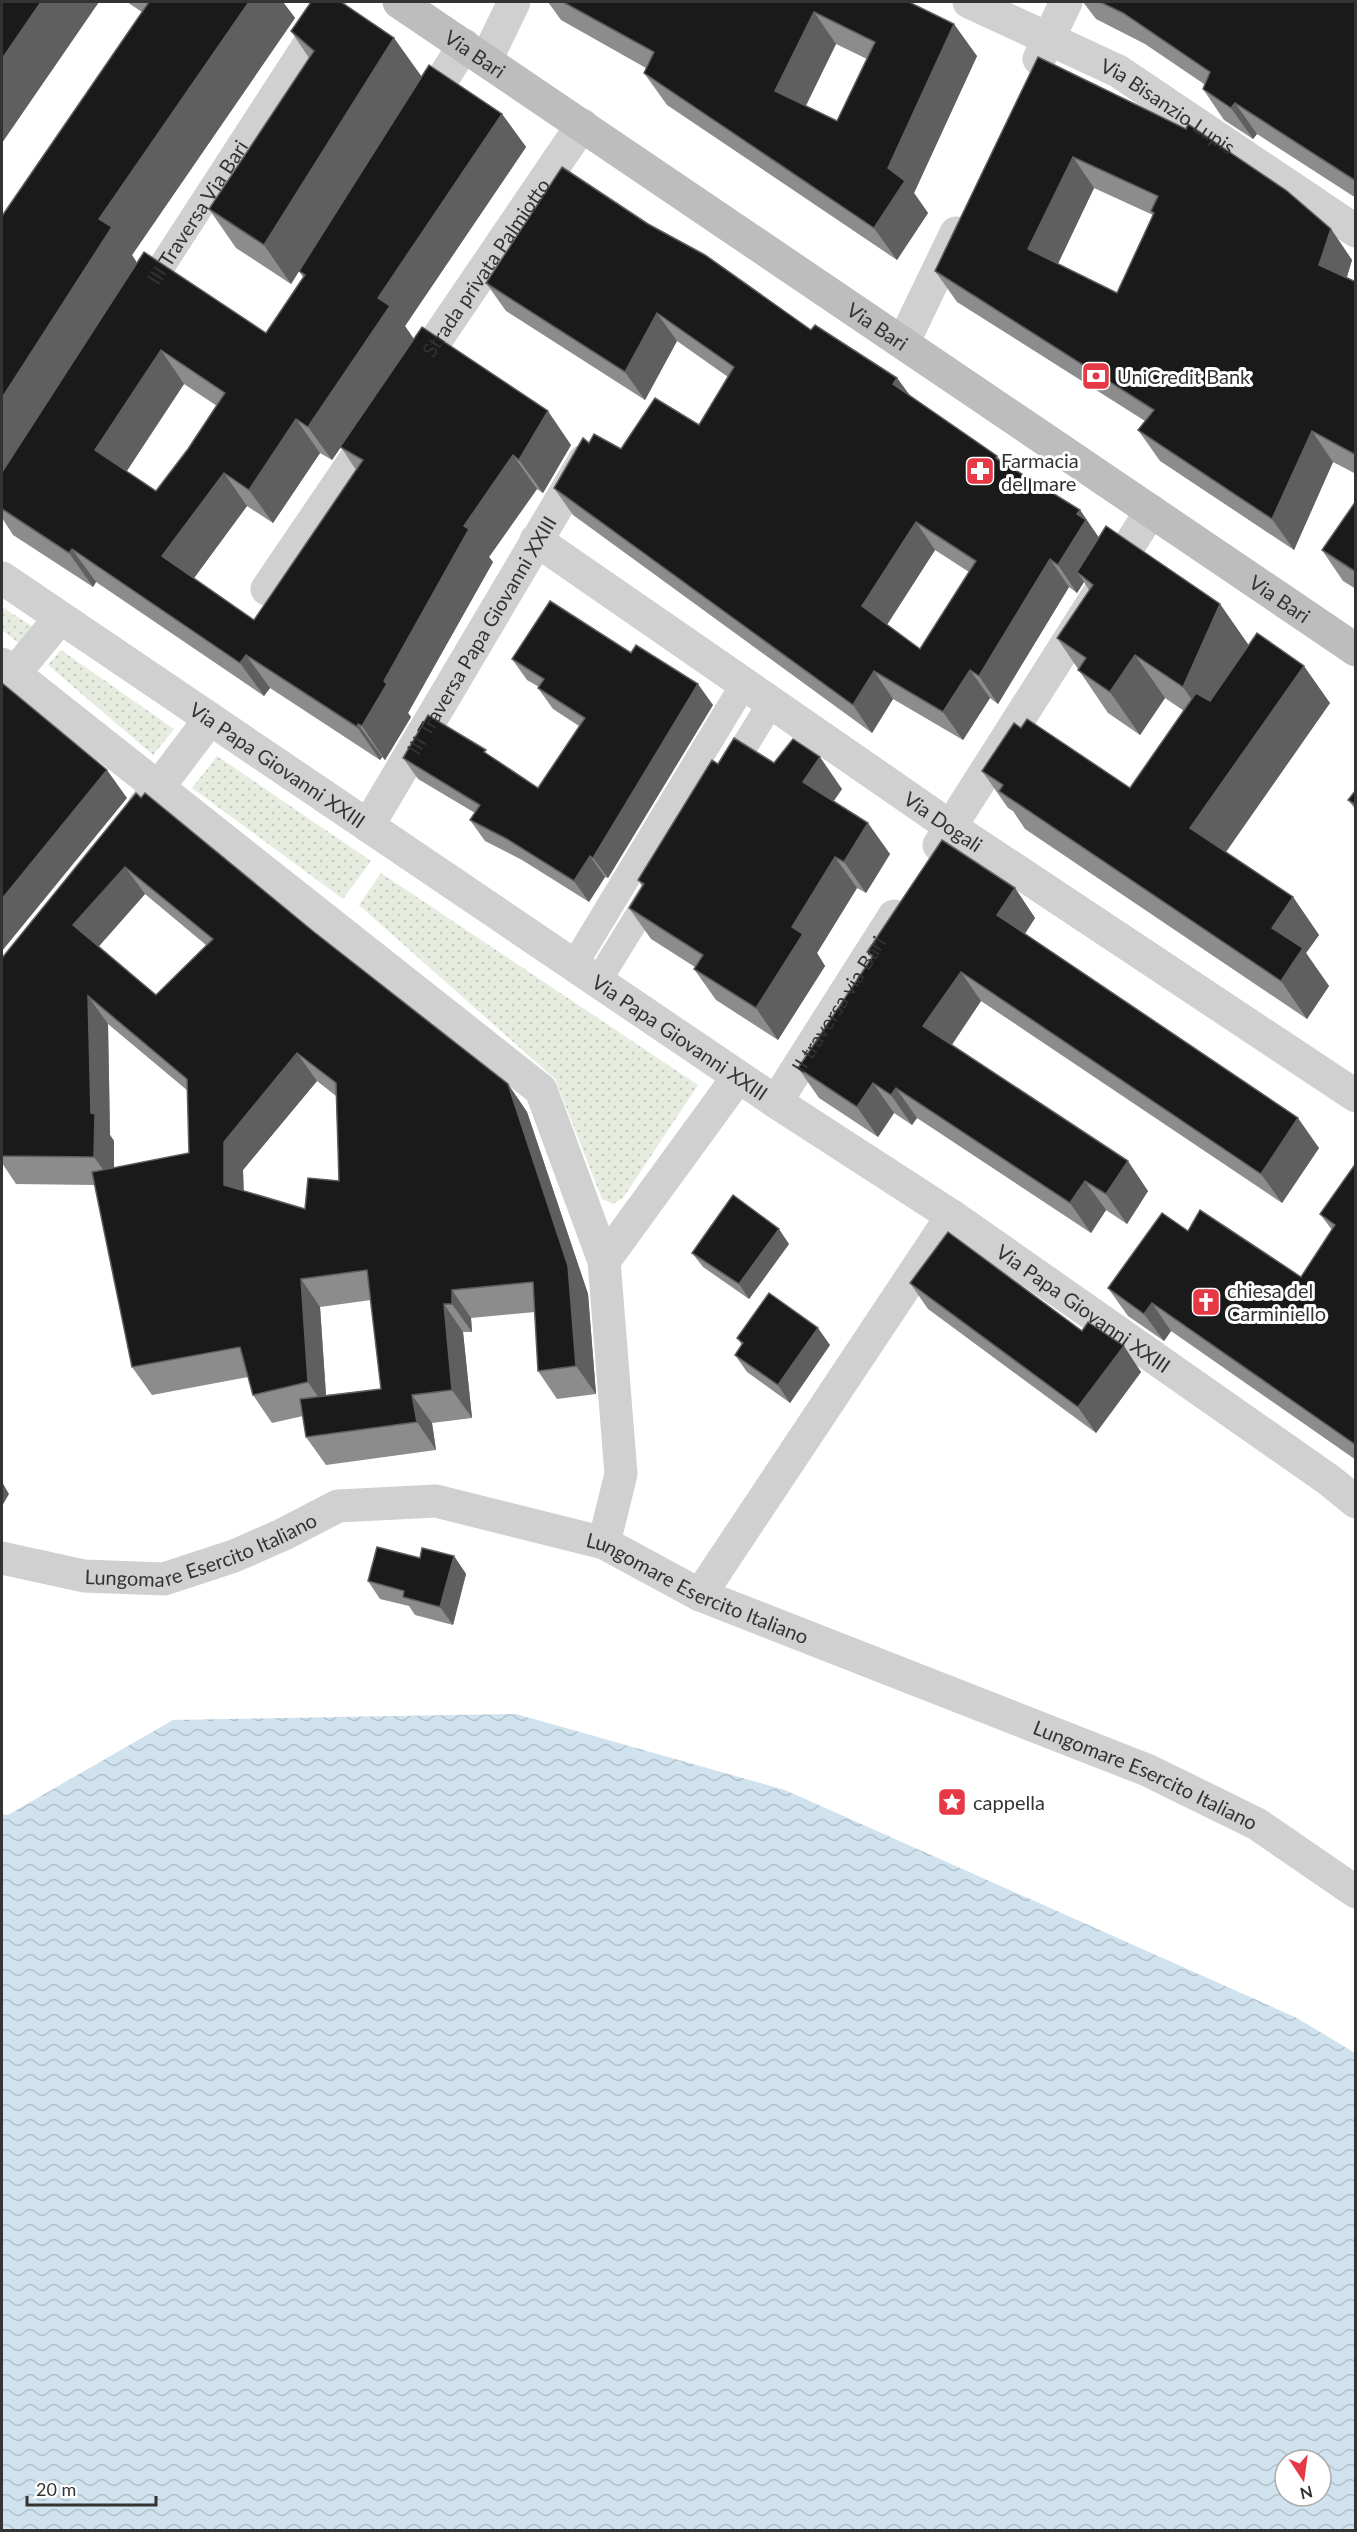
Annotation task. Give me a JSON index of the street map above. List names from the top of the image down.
{
  "streets": {
    "main road": ["Via Bari"],
    "street": [
      "Via Bisanzio Lupis",
      "III Traversa Via Bari",
      "Strada privata Palmiotto",
      "III Traversa Papa Giovanni XXIII",
      "Via Papa Giovanni XXIII",
      "Via Dogali",
      "II traversa via Bari",
      "Lungomare Esercito Italiano"
    ]
  },
  "crossings": [
    ["Via Bari", "Strada privata Palmiotto"],
    ["III Traversa Papa Giovanni XXIII", "Via Papa Giovanni XXIII"],
    ["III Traversa Papa Giovanni XXIII", "Via Dogali"],
    ["Via Papa Giovanni XXIII", "II traversa via Bari"]
  ],
  "places": {
    "bank": ["UniCredit Bank"],
    "pharmacy": ["Farmacia del mare"],
    "church": ["chiesa del Carminiello"],
    "place": ["cappella"]
  },
  "scale_bar": "20 m",
  "north": "bottom"
}
